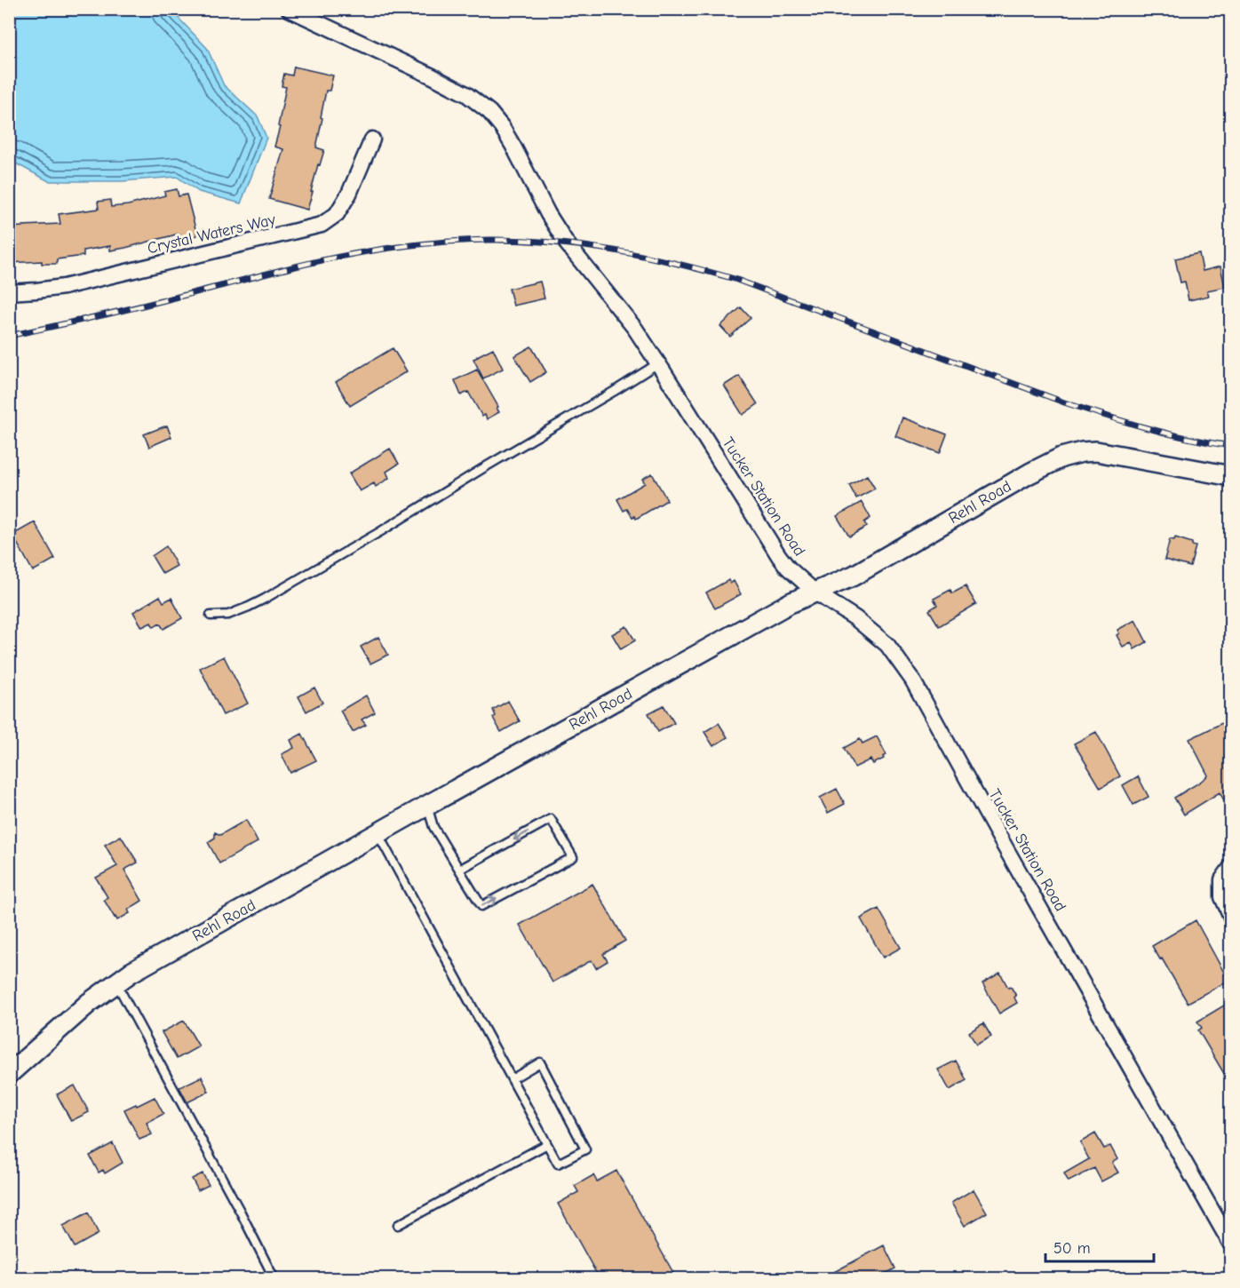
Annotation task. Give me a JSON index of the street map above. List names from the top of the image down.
{
  "streets": {
    "street": ["Crystal Waters Way", "Tucker Station Road", "Rehl Road"]
  },
  "crossings": [
    ["Tucker Station Road", "Rehl Road"]
  ],
  "scale_bar": "50 m"
}
